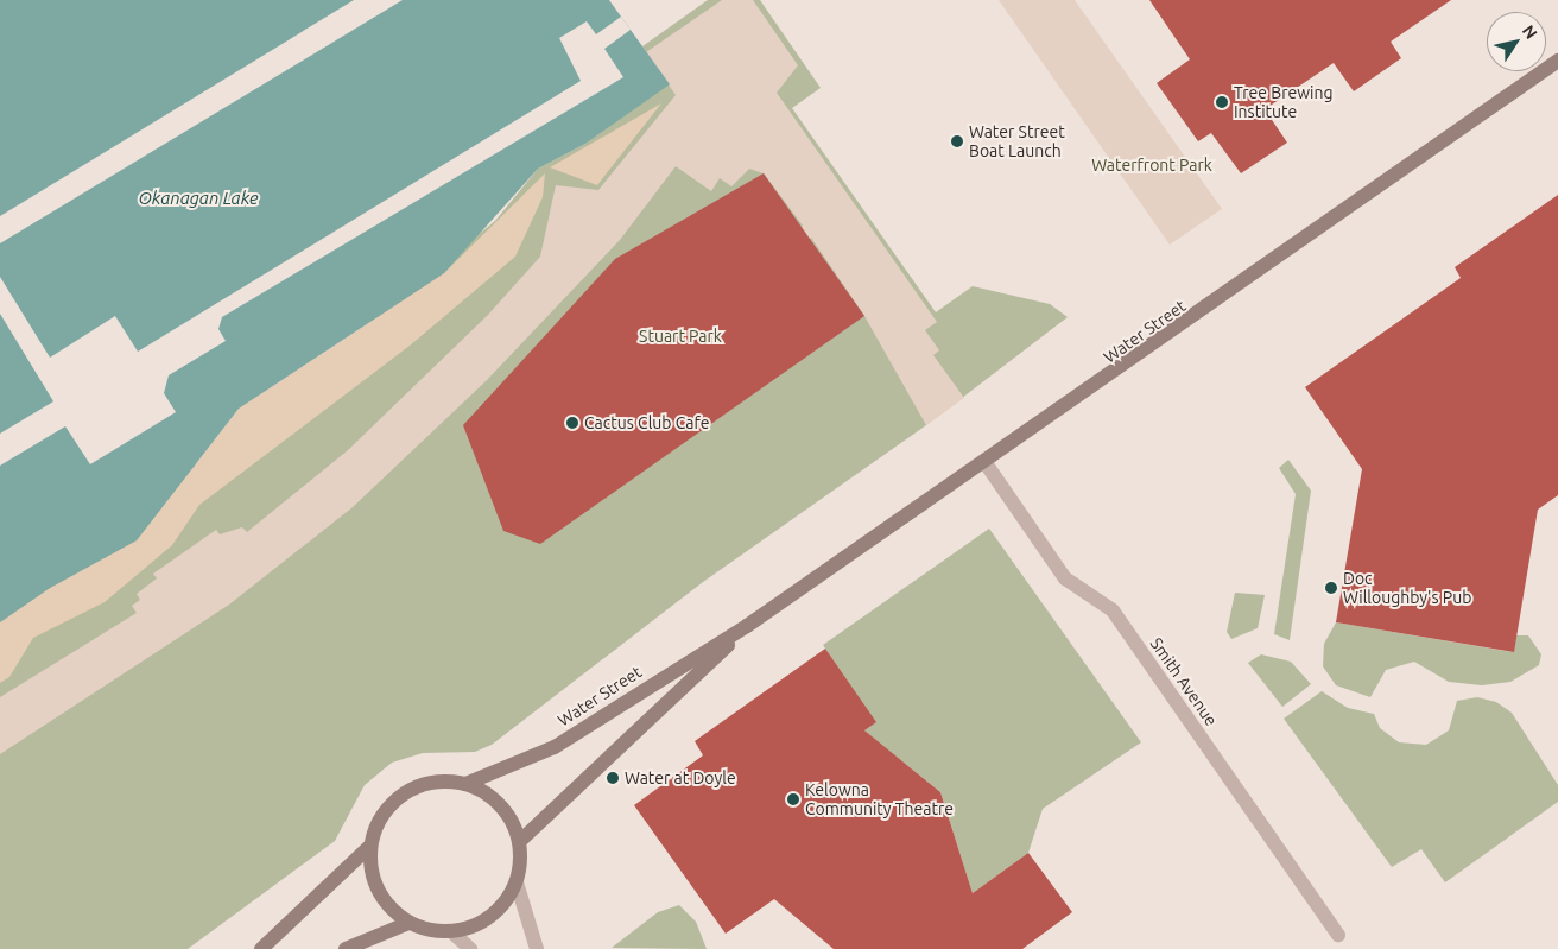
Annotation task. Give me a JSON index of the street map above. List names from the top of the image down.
{
  "streets": {
    "main road": ["Water Street"],
    "street": ["Smith Avenue"]
  },
  "crossings": [
    ["Water Street", "Smith Avenue"]
  ],
  "water": ["Okanagan Lake"],
  "parks": ["Waterfront Park", "Stuart Park"],
  "places": [
    "Tree Brewing Institute",
    "Water Street Boat Launch",
    "Cactus Club Cafe",
    "Doc Willoughby's Pub",
    "Water at Doyle",
    "Kelowna Community Theatre"
  ],
  "north": "top right"
}
